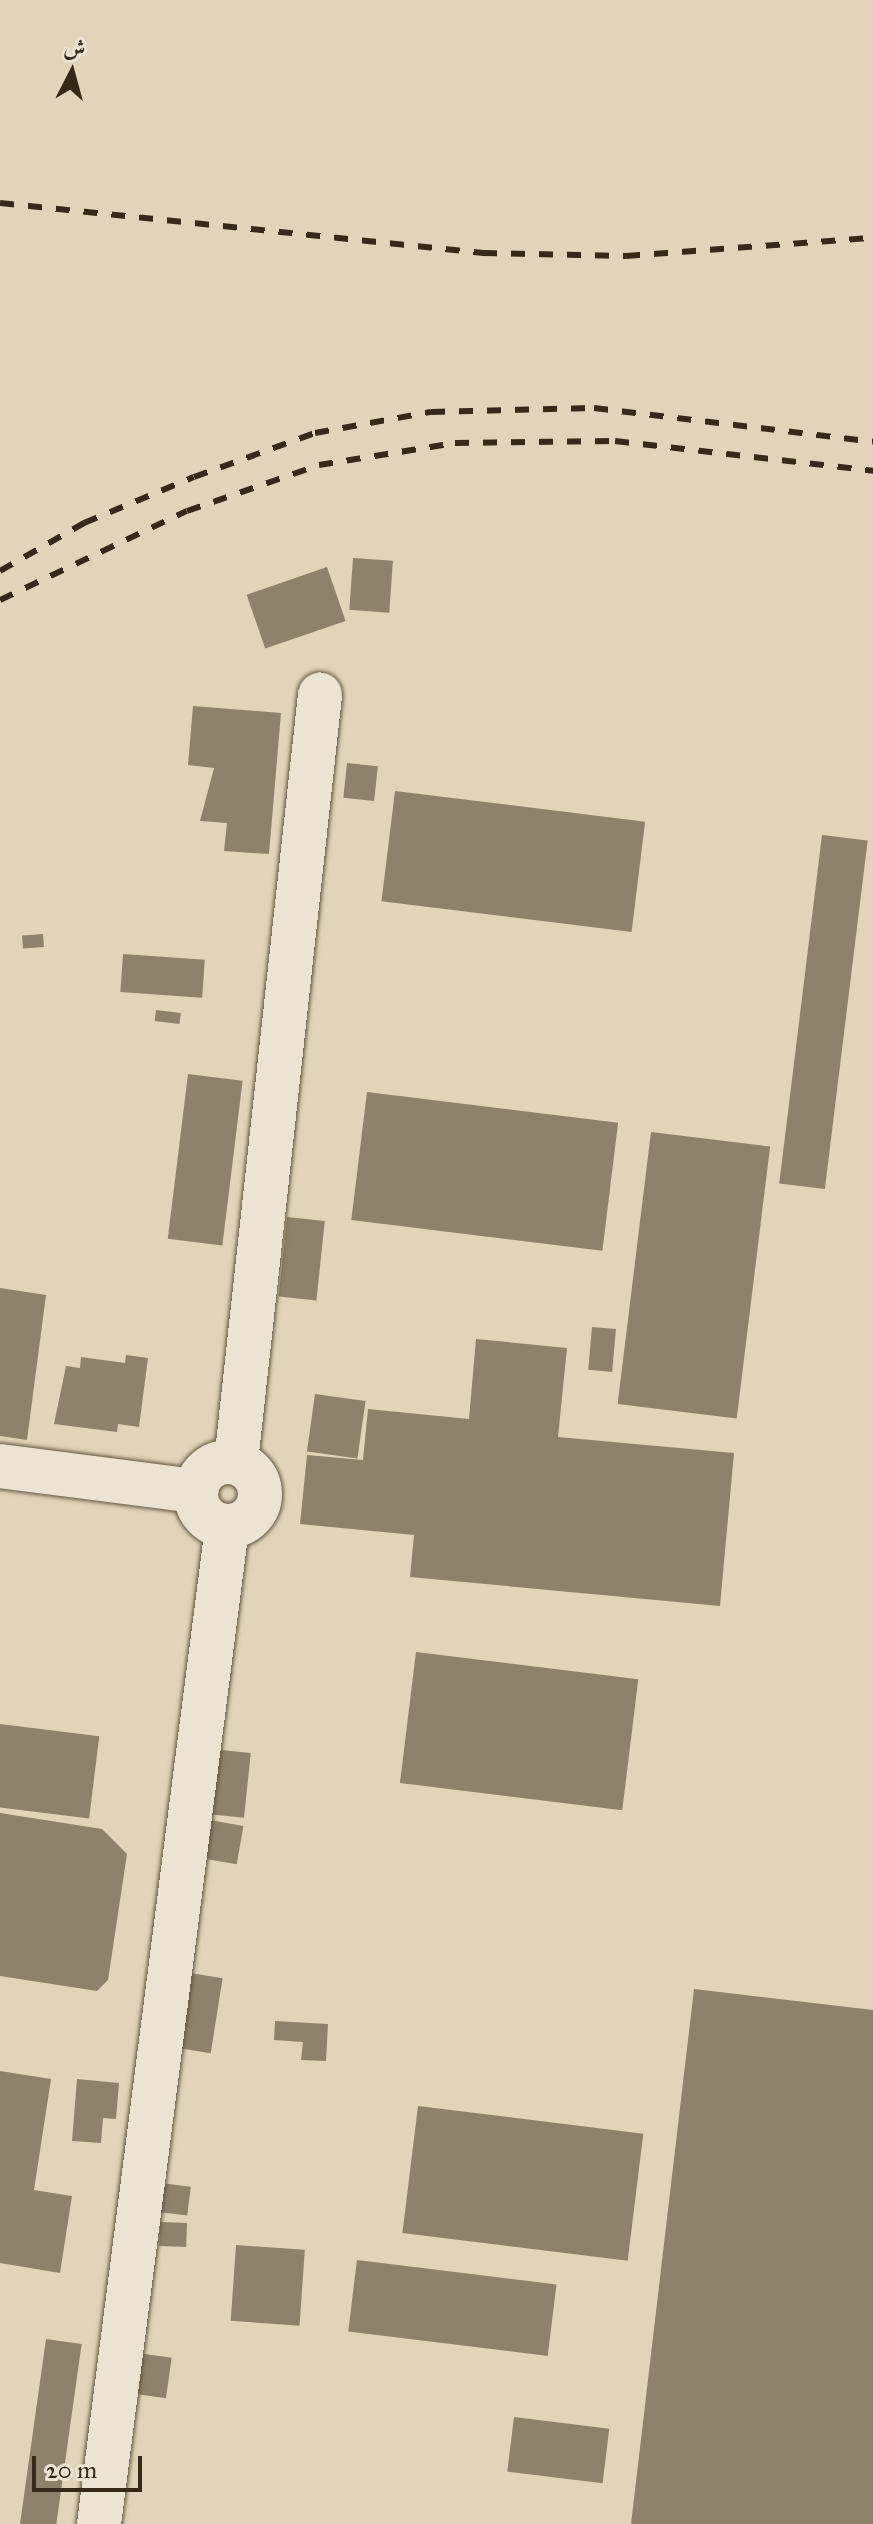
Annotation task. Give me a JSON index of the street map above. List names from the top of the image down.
{
  "scale_bar": "20 m",
  "north": "top"
}
